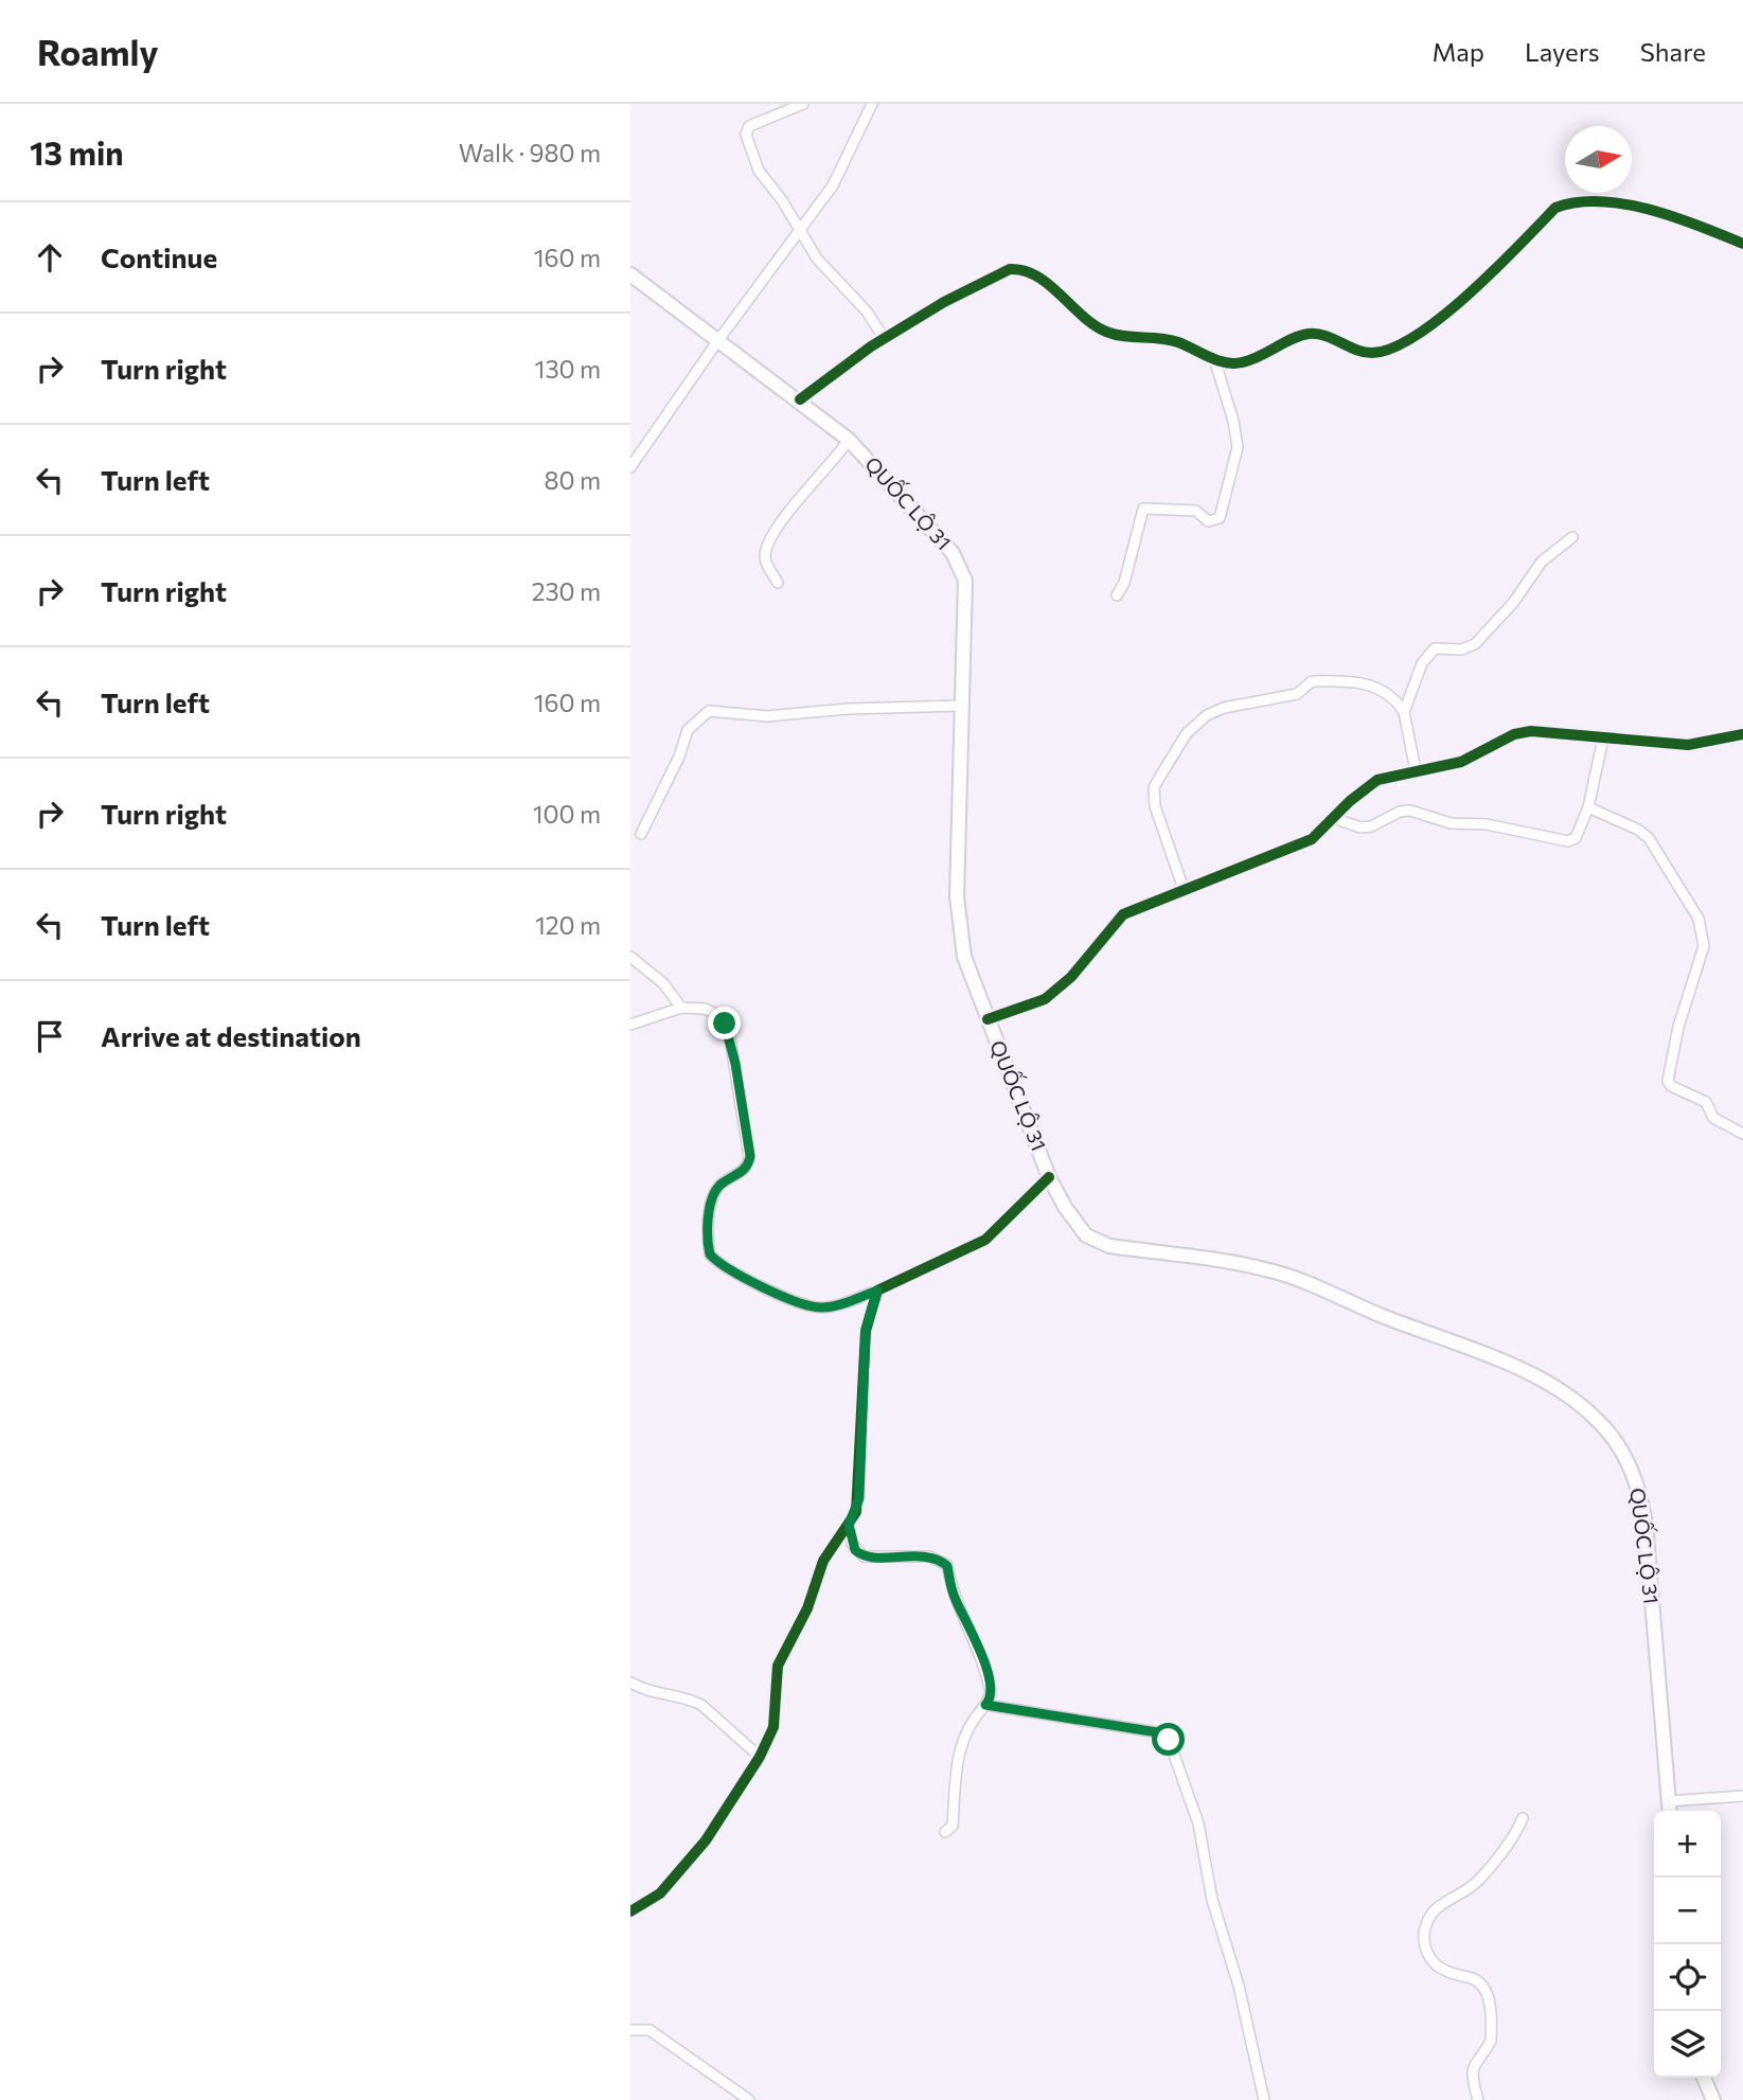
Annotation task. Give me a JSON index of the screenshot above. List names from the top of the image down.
{
  "streets": {
    "highway": ["QUỐC LỘ 31"]
  },
  "north": "right",
  "page": {
    "header": "Roamly",
    "nav": ["Map", "Layers", "Share"],
    "heading": ["13 min", "Walk · 980 m"],
    "list": [
      ["Continue", "160 m"],
      ["Turn right", "130 m"],
      ["Turn left", "80 m"],
      ["Turn right", "230 m"],
      ["Turn left", "160 m"],
      ["Turn right", "100 m"],
      ["Turn left", "120 m"],
      "Arrive at destination"
    ],
    "map_buttons": ["+", "−"]
  }
}
